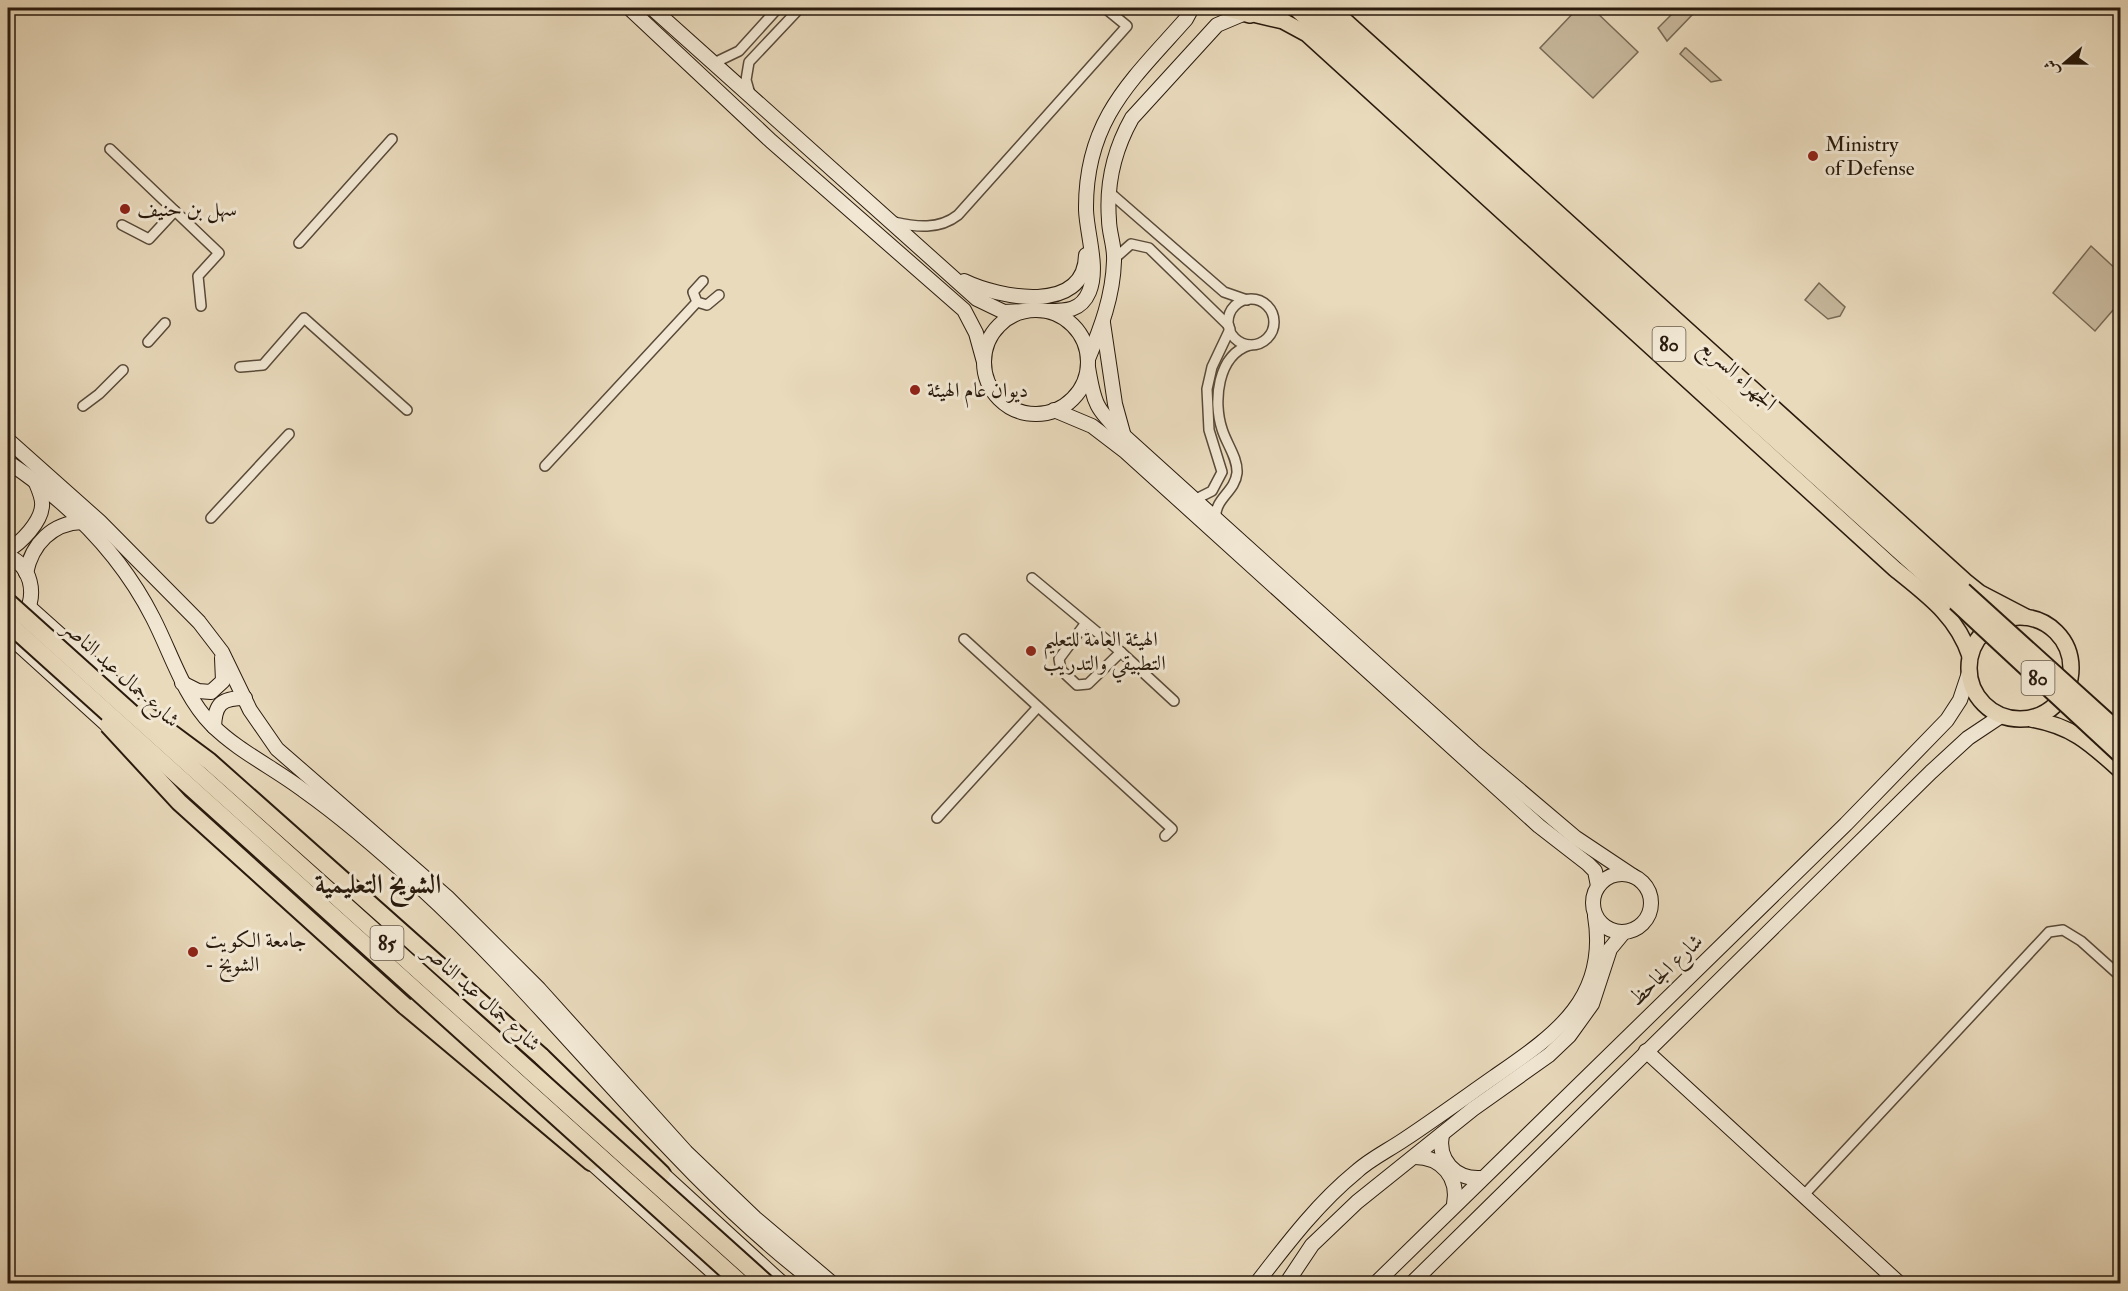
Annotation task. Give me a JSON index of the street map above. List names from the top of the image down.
{
  "streets": {
    "highway": [
      "80",
      "الجهراء السريع",
      "شارع جمال عبد الناصر",
      "85"
    ],
    "street": ["شارع الجاحظ"]
  },
  "crossings": [
    ["الجهراء السريع", "شارع الجاحظ"]
  ],
  "districts": ["الشويخ التعليمية"],
  "places": [
    "Ministry of Defense",
    "سهل بن حنيف",
    "ديوان عام الهيئة",
    "الهيئة العامة للتعليم التطبيقي والتدريب",
    "جامعة الكويت - الشويخ"
  ],
  "north": "left"
}
